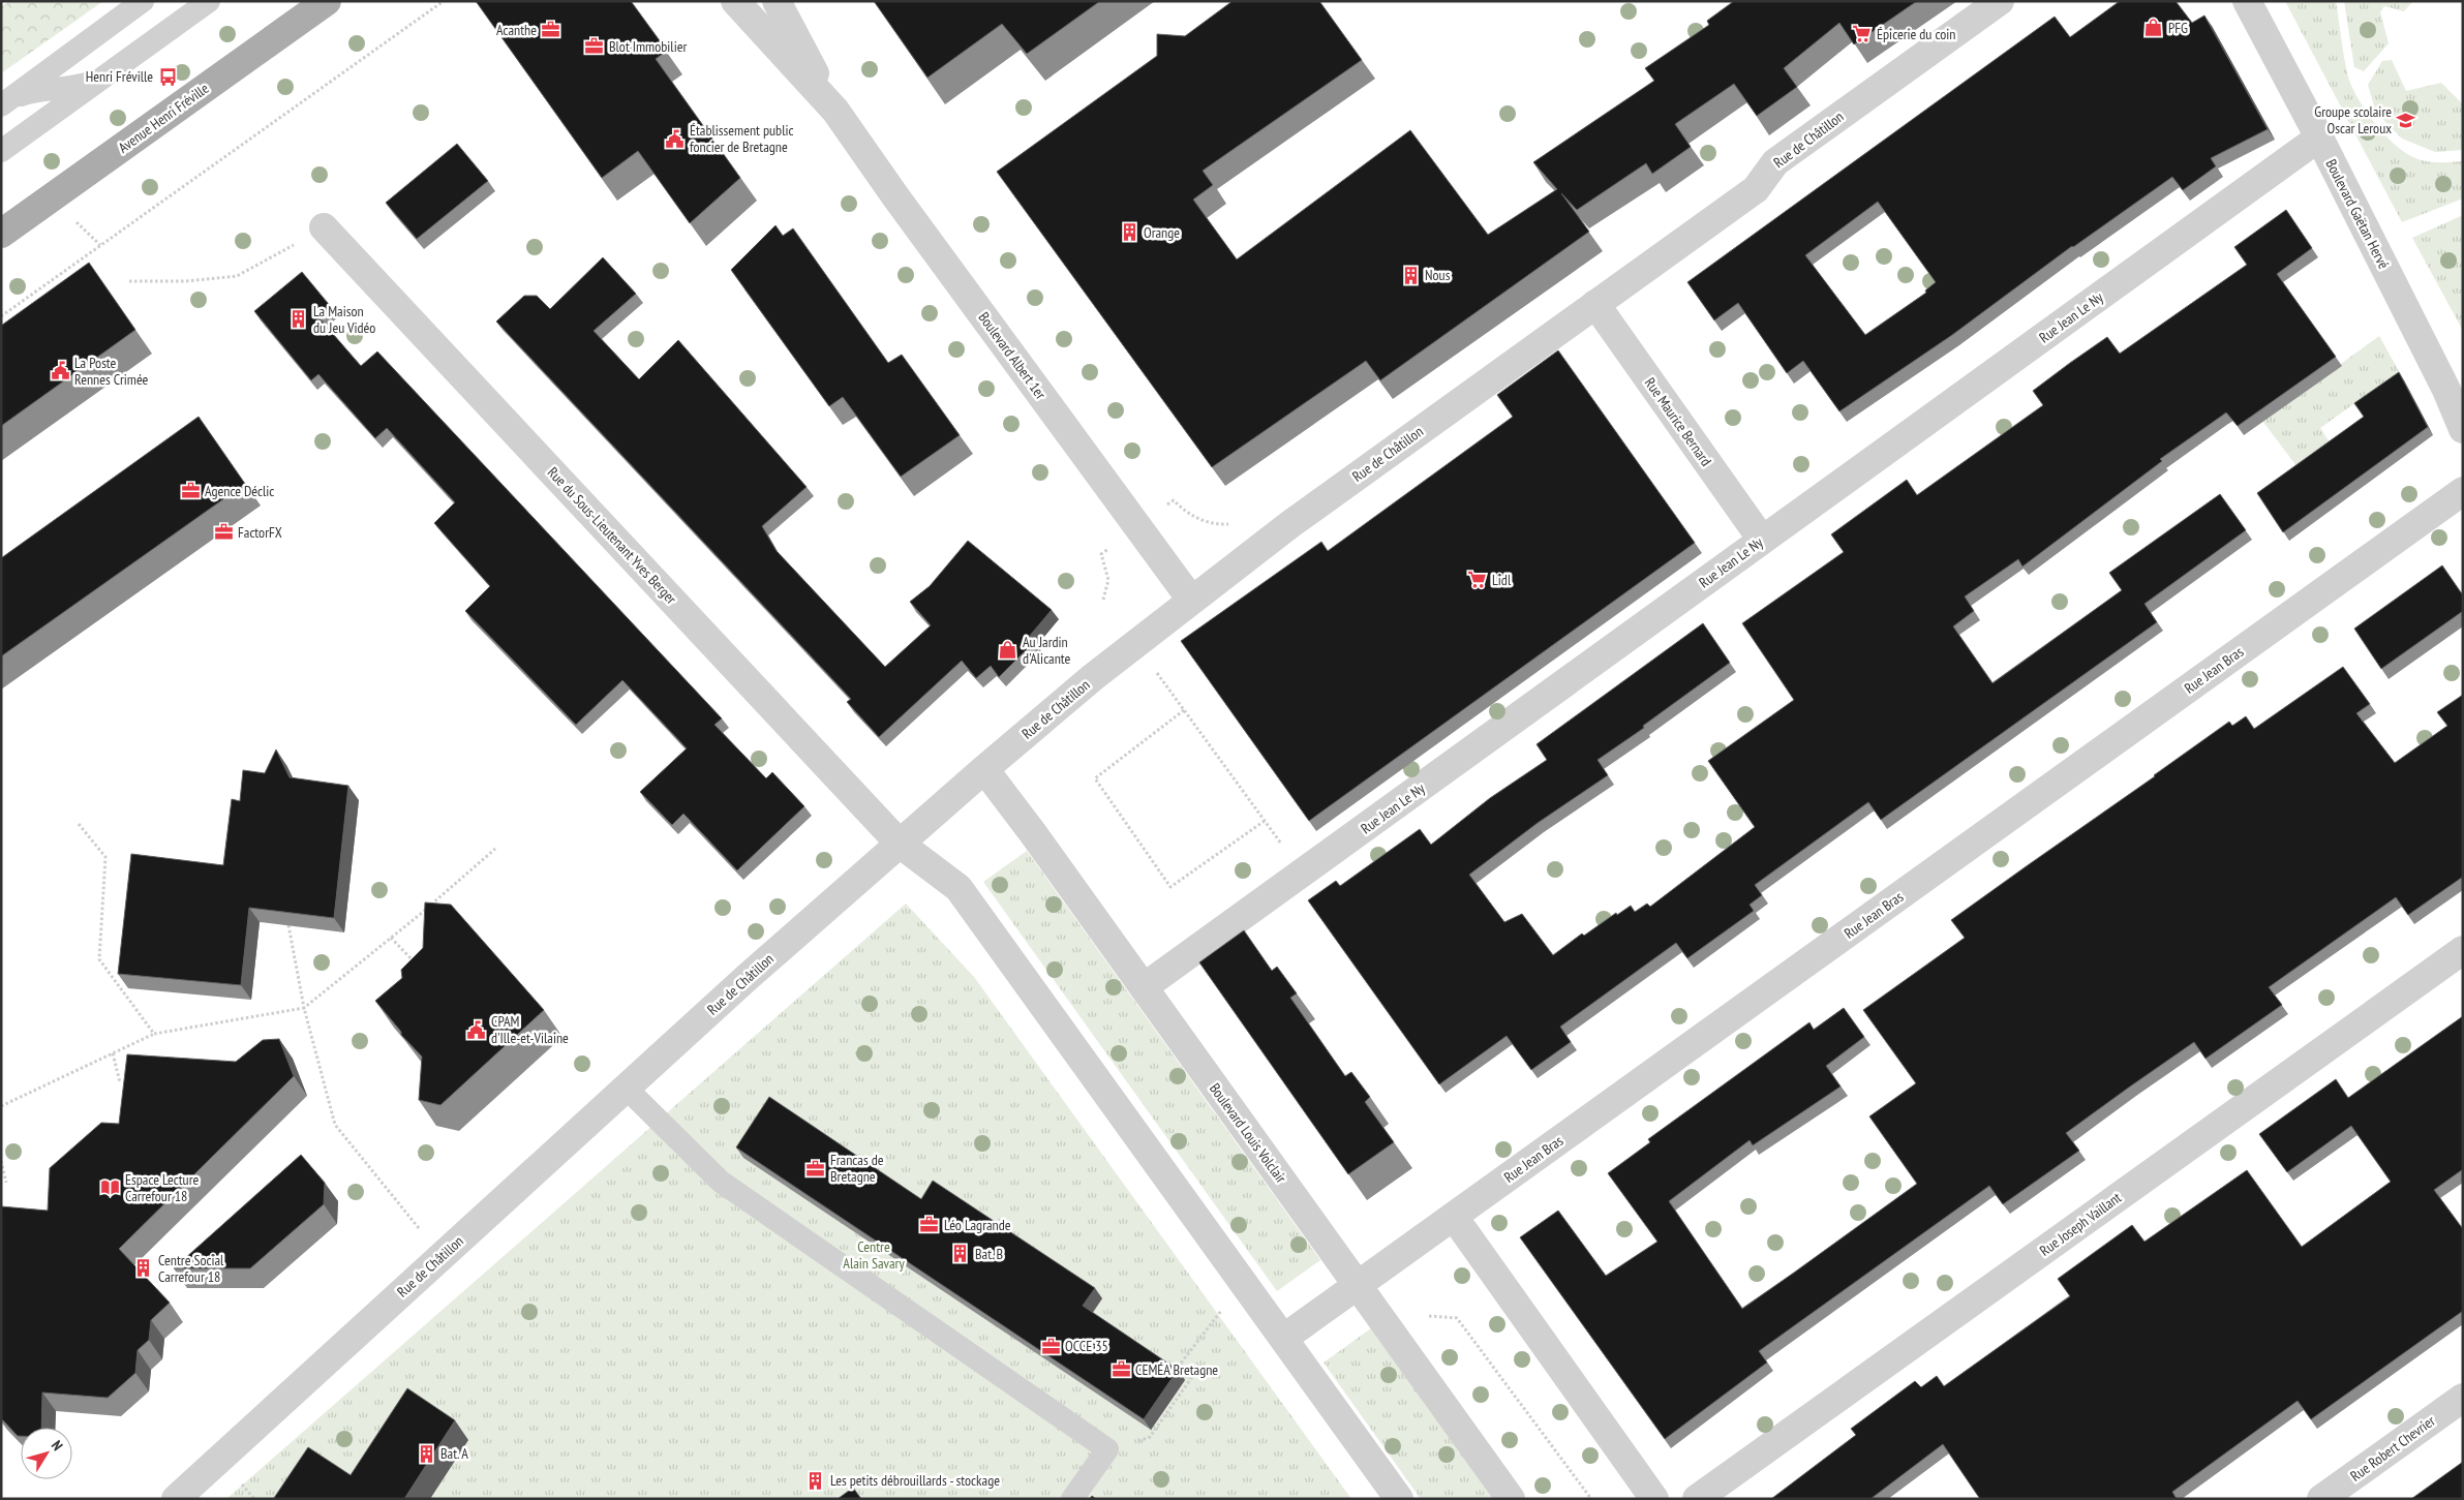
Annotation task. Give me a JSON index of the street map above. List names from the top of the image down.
{
  "streets": {
    "main road": ["Avenue Henri Fréville"],
    "street": [
      "Rue de Châtillon",
      "Boulevard Gaëtan Hervé",
      "Rue Jean Le Ny",
      "Boulevard Albert 1er",
      "Rue Maurice Bernard",
      "Rue du Sous-Lieutenant Yves Berger",
      "Rue Jean Bras",
      "Boulevard Louis Volclair",
      "Rue Joseph Vaillant",
      "Rue Robert Chevrier"
    ]
  },
  "crossings": [
    ["Rue de Châtillon", "Boulevard Albert 1er"],
    ["Rue de Châtillon", "Rue Maurice Bernard"],
    ["Rue de Châtillon", "Rue du Sous-Lieutenant Yves Berger"],
    ["Rue de Châtillon", "Boulevard Louis Volclair"],
    ["Boulevard Gaëtan Hervé", "Rue Jean Le Ny"],
    ["Rue Jean Le Ny", "Rue Maurice Bernard"],
    ["Rue Jean Le Ny", "Boulevard Louis Volclair"],
    ["Rue Jean Bras", "Boulevard Louis Volclair"]
  ],
  "parks": ["Centre Alain Savary"],
  "places": {
    "shop": ["PFG", "Au Jardin d'Alicante"],
    "office": [
      "Acanthe",
      "Blot Immobilier",
      "Agence Déclic",
      "FactorFX",
      "Francas de Bretagne",
      "Léo Lagrande",
      "OCCE 35",
      "CEMÉA Bretagne"
    ],
    "supermarket": ["Épicerie du coin", "Lidl"],
    "bus stop": ["Henri Fréville"],
    "school or university": ["Groupe scolaire Oscar Leroux"],
    "public building": ["Établissement public foncier de Bretagne", "La Poste Rennes Crimée", "CPAM d'Ille-et-Vilaine"],
    "building": [
      "Orange",
      "Nous",
      "La Maison du Jeu Vidéo",
      "Bat. B",
      "Centre Social Carrefour 18",
      "Bat. A",
      "Les petits débrouillards - stockage"
    ],
    "library": ["Espace Lecture Carrefour 18"]
  },
  "north": "top right"
}
